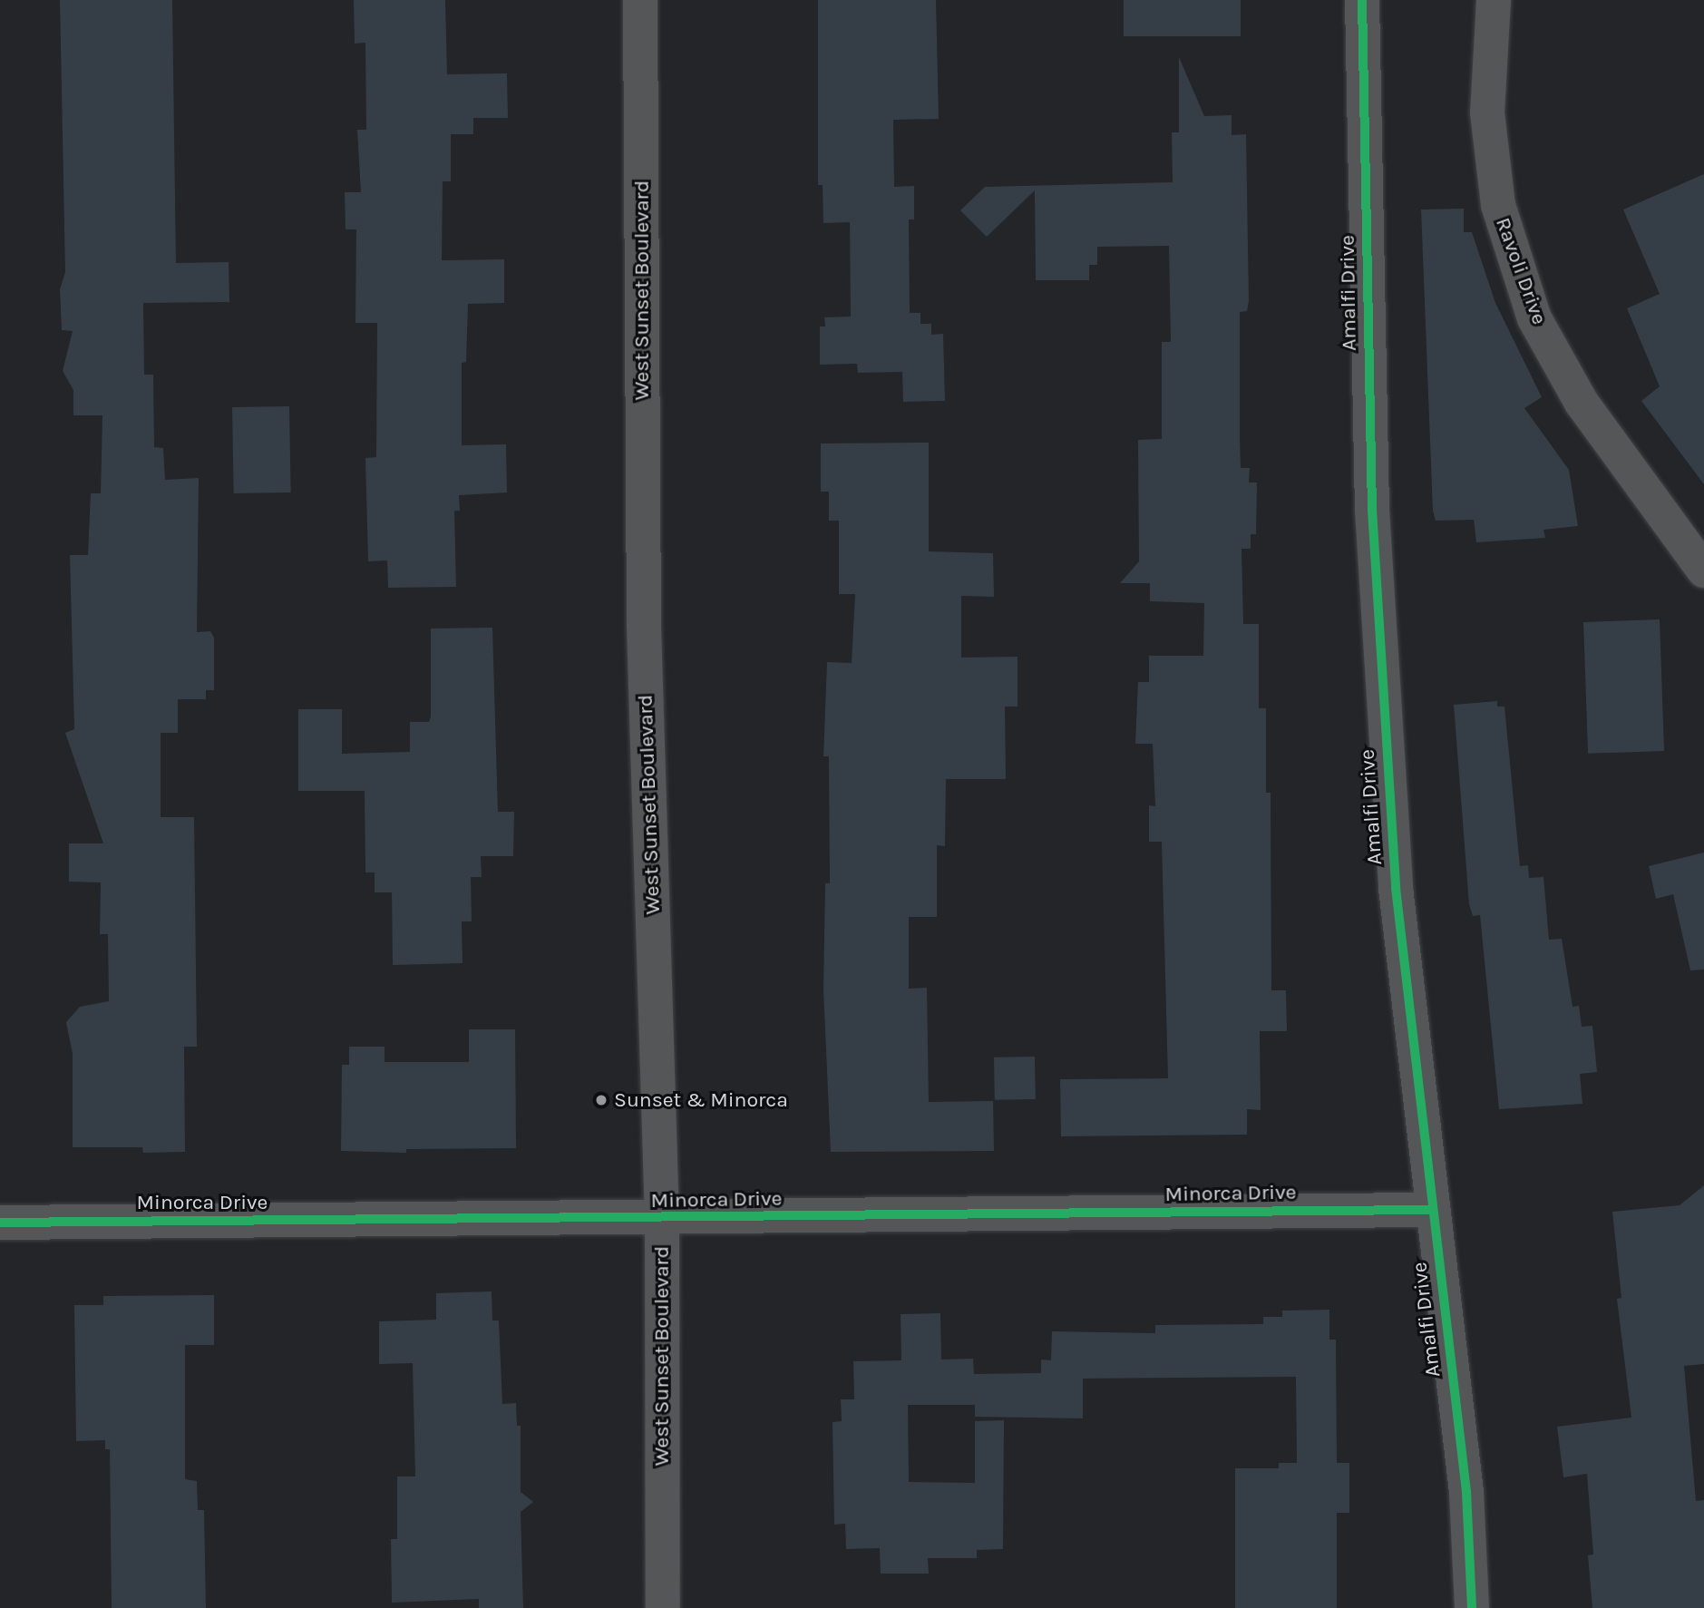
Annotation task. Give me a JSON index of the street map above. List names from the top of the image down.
{
  "streets": {
    "street": [
      "Ravoli Drive",
      "West Sunset Boulevard",
      "Amalfi Drive",
      "Minorca Drive"
    ]
  },
  "crossings": [
    ["West Sunset Boulevard", "Minorca Drive"],
    ["Amalfi Drive", "Minorca Drive"]
  ],
  "places": ["Sunset & Minorca"]
}
